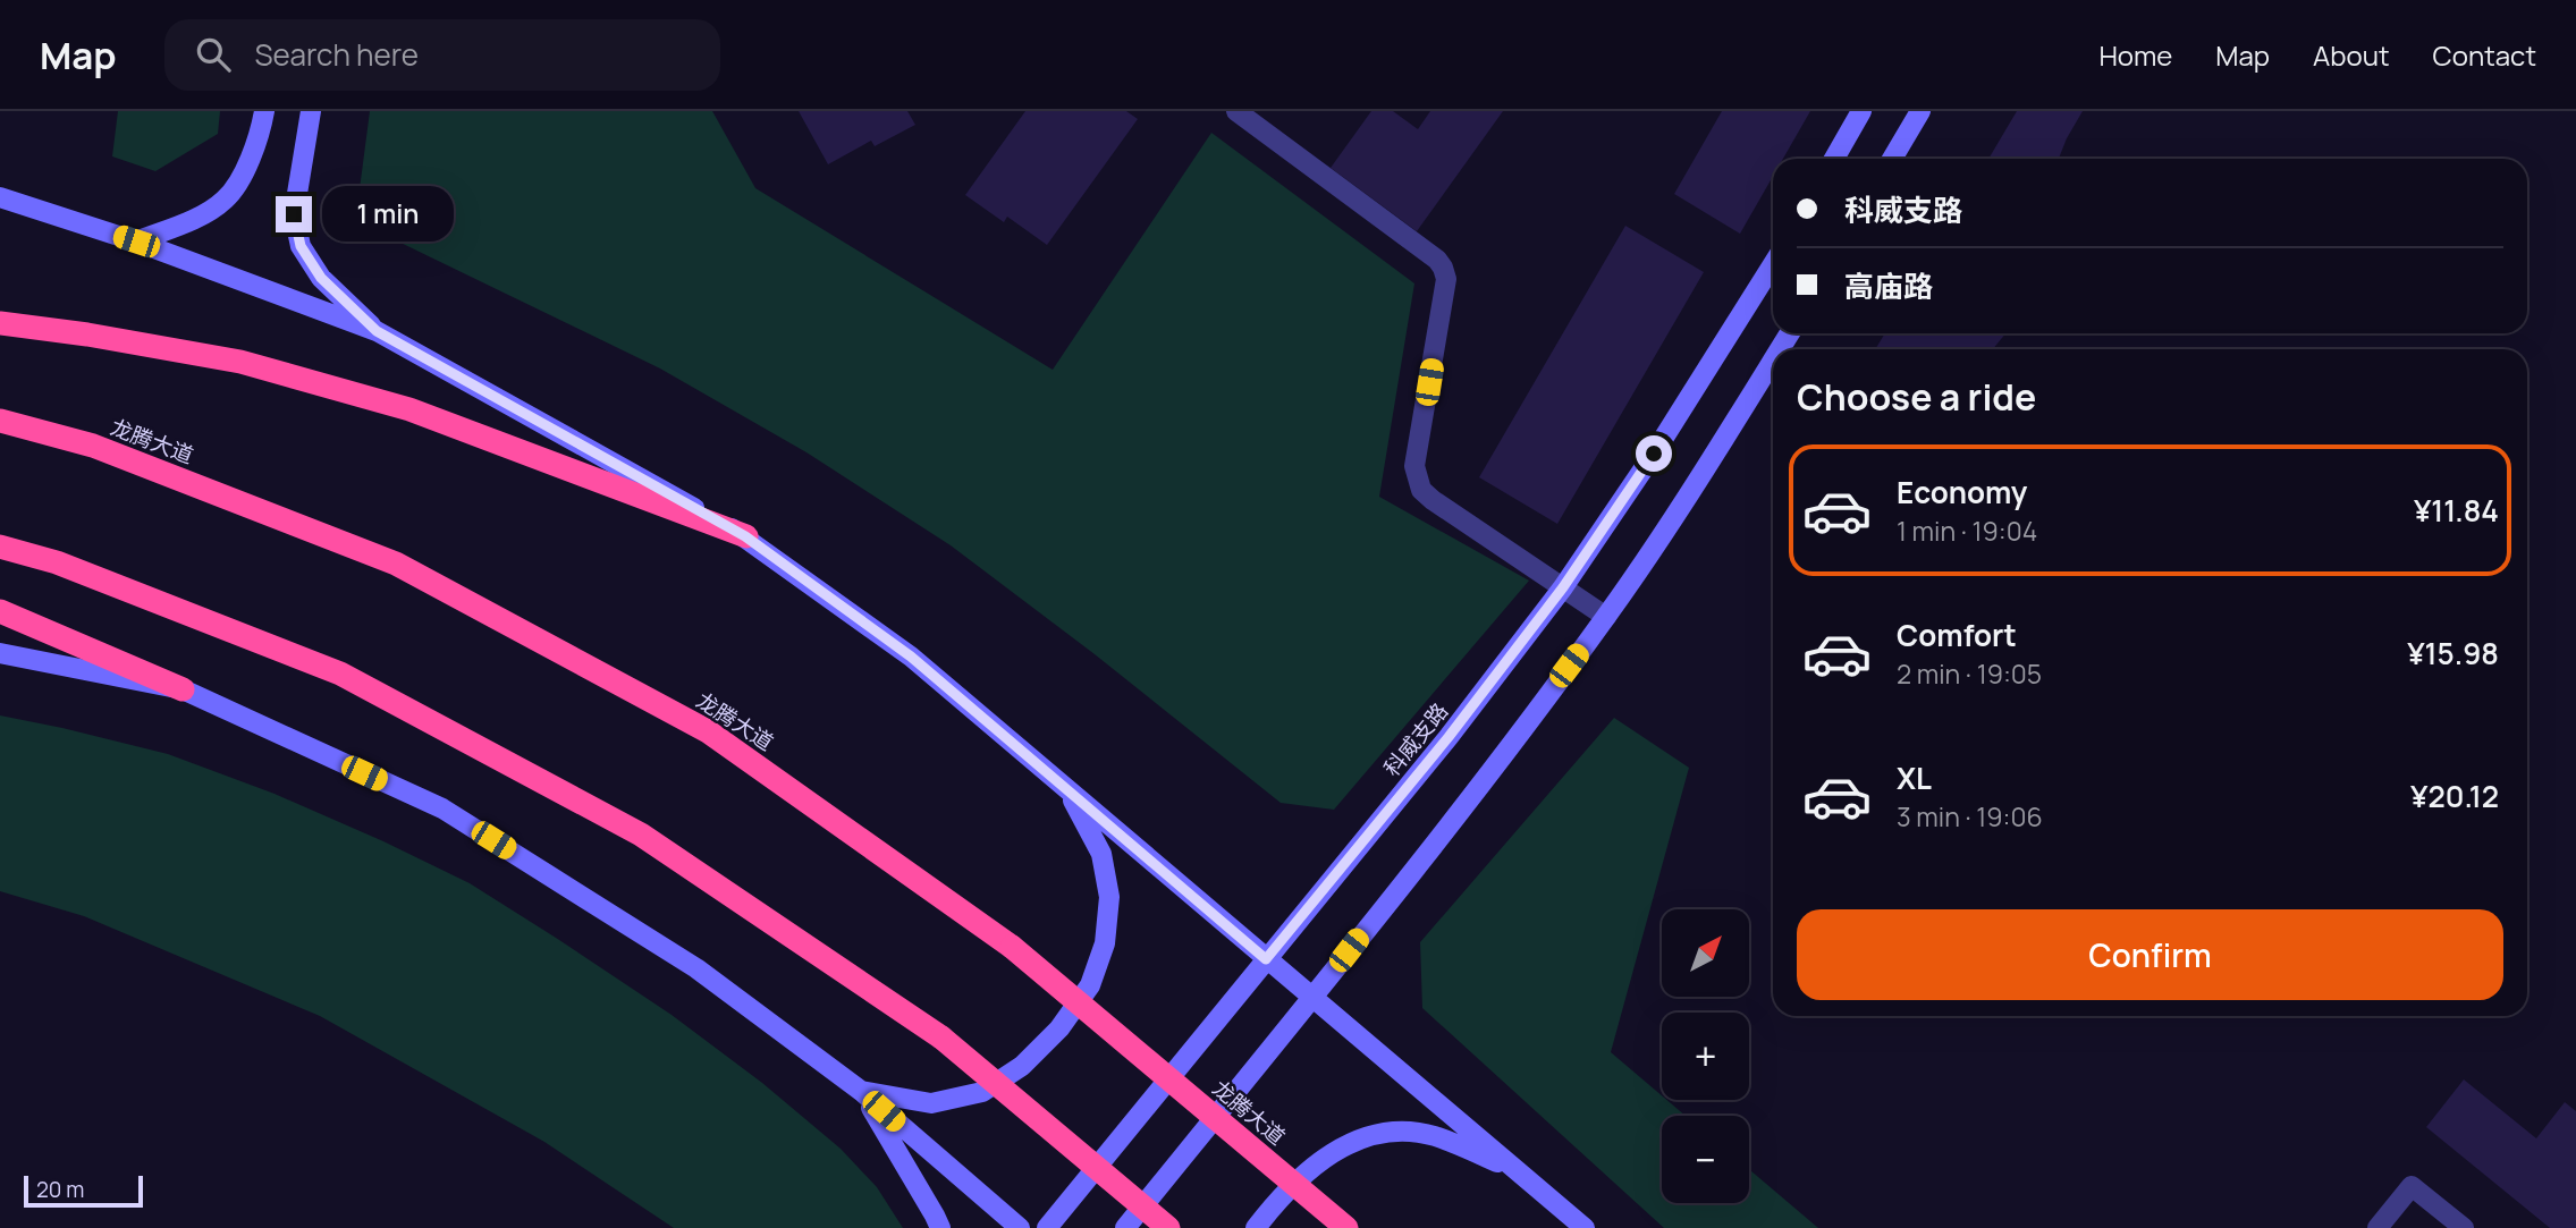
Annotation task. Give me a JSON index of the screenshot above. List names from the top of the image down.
{
  "streets": {
    "highway": ["龙腾大道"],
    "main road": ["科威支路"]
  },
  "scale_bar": "20 m",
  "north": "top right",
  "page": {
    "header": "Map",
    "search": "Search here",
    "nav": [
      "Home",
      "Map",
      "About",
      "Contact"
    ],
    "banner": ["科威支路", "高庙路"],
    "bubble": "1 min",
    "heading": "Choose a ride",
    "list": [
      {
        "name": "Economy",
        "note": "1 min · 19:04",
        "value": "¥11.84"
      },
      {
        "name": "Comfort",
        "note": "2 min · 19:05",
        "value": "¥15.98"
      },
      {
        "name": "XL",
        "note": "3 min · 19:06",
        "value": "¥20.12"
      }
    ],
    "buttons": "Confirm",
    "map_buttons": ["+", "−"],
    "scale": "20 m"
  }
}
